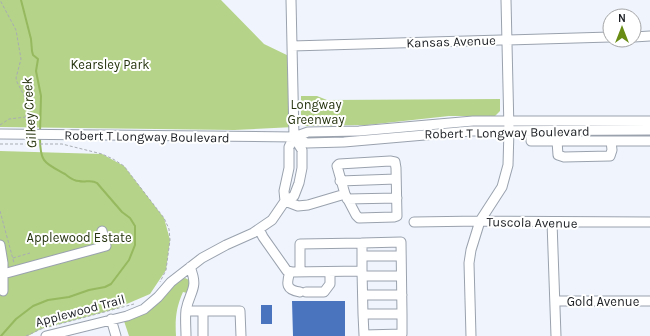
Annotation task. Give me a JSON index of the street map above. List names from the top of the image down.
{
  "streets": {
    "street": [
      "Kansas Avenue",
      "Robert T Longway Boulevard",
      "Tuscola Avenue",
      "Gold Avenue"
    ],
    "path": ["Applewood Trail"]
  },
  "water": ["Gilkey Creek"],
  "parks": ["Kearsley Park", "Longway Greenway", "Applewood Estate"],
  "north": "top"
}
